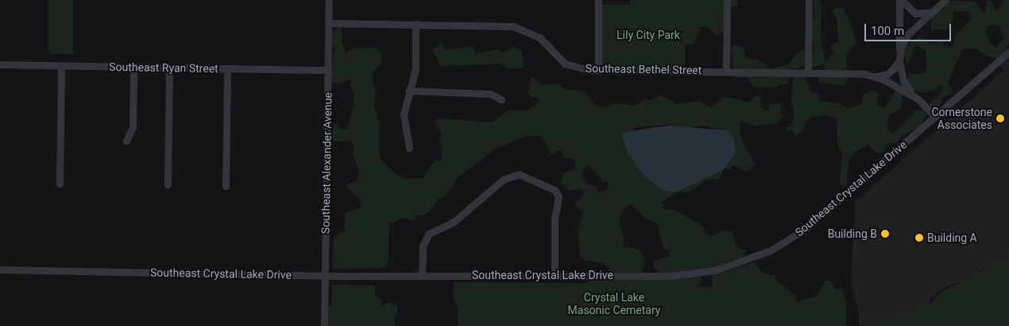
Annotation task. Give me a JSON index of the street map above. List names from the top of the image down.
{
  "streets": {
    "street": [
      "Southeast Ryan Street",
      "Southeast Bethel Street",
      "Southeast Alexander Avenue",
      "Southeast Crystal Lake Drive"
    ]
  },
  "crossings": [
    ["Southeast Ryan Street", "Southeast Alexander Avenue"],
    ["Southeast Bethel Street", "Southeast Alexander Avenue"],
    ["Southeast Bethel Street", "Southeast Crystal Lake Drive"],
    ["Southeast Alexander Avenue", "Southeast Crystal Lake Drive"]
  ],
  "parks": ["Lily City Park", "Crystal Lake Masonic Cemetary"],
  "places": ["Cornerstone Associates", "Building B", "Building A"],
  "scale_bar": "100 m"
}
